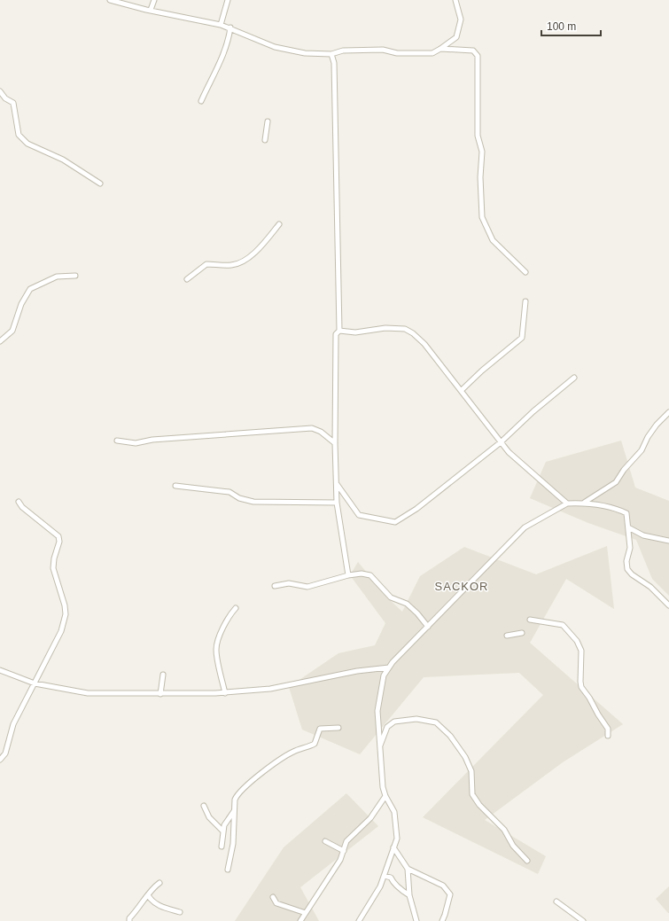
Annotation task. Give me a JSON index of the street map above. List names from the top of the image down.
{
  "districts": ["SACKOR"],
  "scale_bar": "100 m"
}
